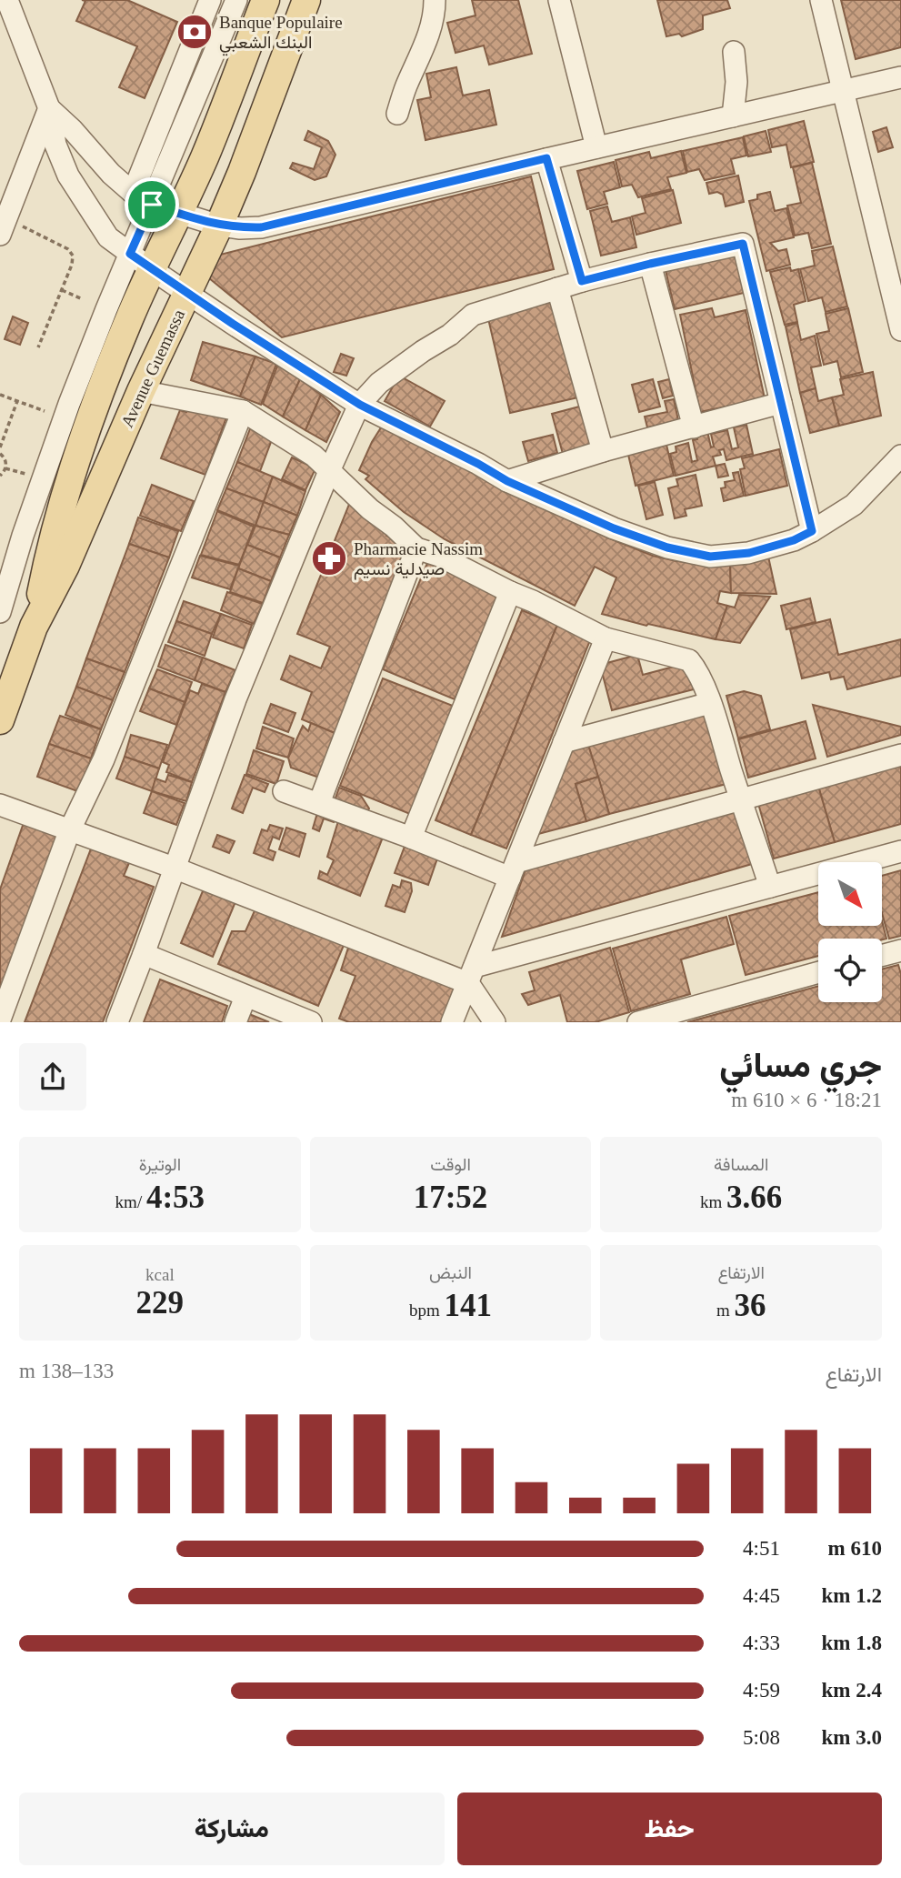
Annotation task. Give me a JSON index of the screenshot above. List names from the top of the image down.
{
  "streets": {
    "main road": ["Avenue Guemassa"]
  },
  "places": {
    "bank": ["Banque Populaire البنك الشعبي"],
    "pharmacy": ["Pharmacie Nassim صيدلية نسيم"]
  },
  "north": "bottom right",
  "page": {
    "heading": ["جري مسائي", "18:21 · 6 × 610 m"],
    "stats": [
      ["المسافة", "3.66 km"],
      ["الوقت", "17:52"],
      ["الوتيرة", "4:53 /km"],
      ["الارتفاع", "36 m"],
      ["النبض", "141 bpm"],
      ["kcal", "229"]
    ],
    "chart": ["الارتفاع", "133–138 m"],
    "list": [
      {
        "name": "610 m",
        "note": "4:51"
      },
      {
        "name": "1.2 km",
        "note": "4:45"
      },
      {
        "name": "1.8 km",
        "note": "4:33"
      },
      {
        "name": "2.4 km",
        "note": "4:59"
      },
      {
        "name": "3.0 km",
        "note": "5:08"
      }
    ],
    "buttons": ["حفظ", "مشاركة"]
  }
}
